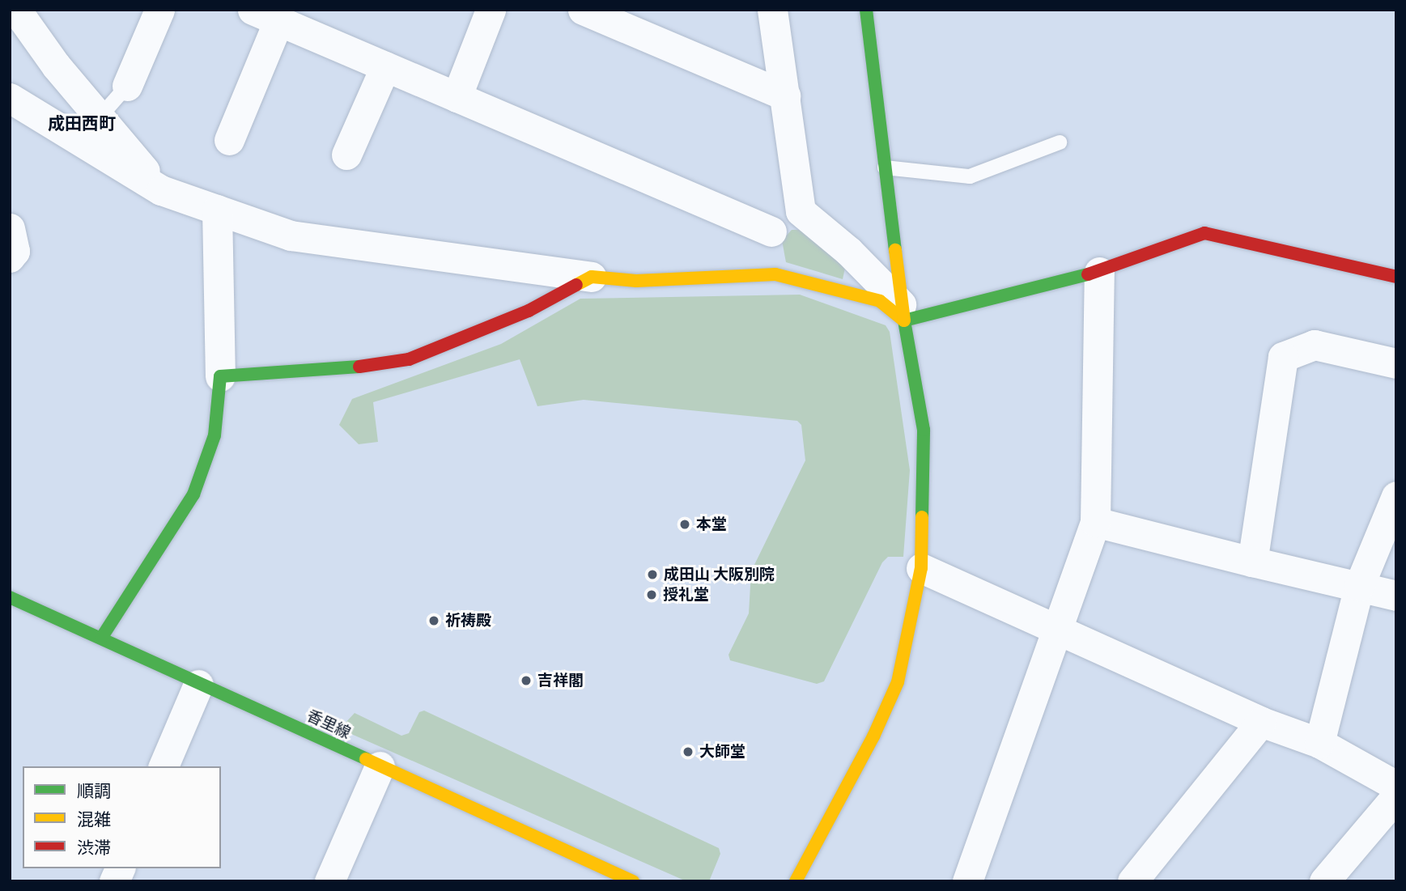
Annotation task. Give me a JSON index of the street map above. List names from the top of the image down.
{
  "streets": {
    "street": ["香里線"]
  },
  "districts": ["成田西町"],
  "places": [
    "本堂",
    "成田山 大阪別院",
    "授礼堂",
    "祈祷殿",
    "吉祥閣",
    "大師堂"
  ],
  "legend": ["順調", "混雑", "渋滞"]
}
